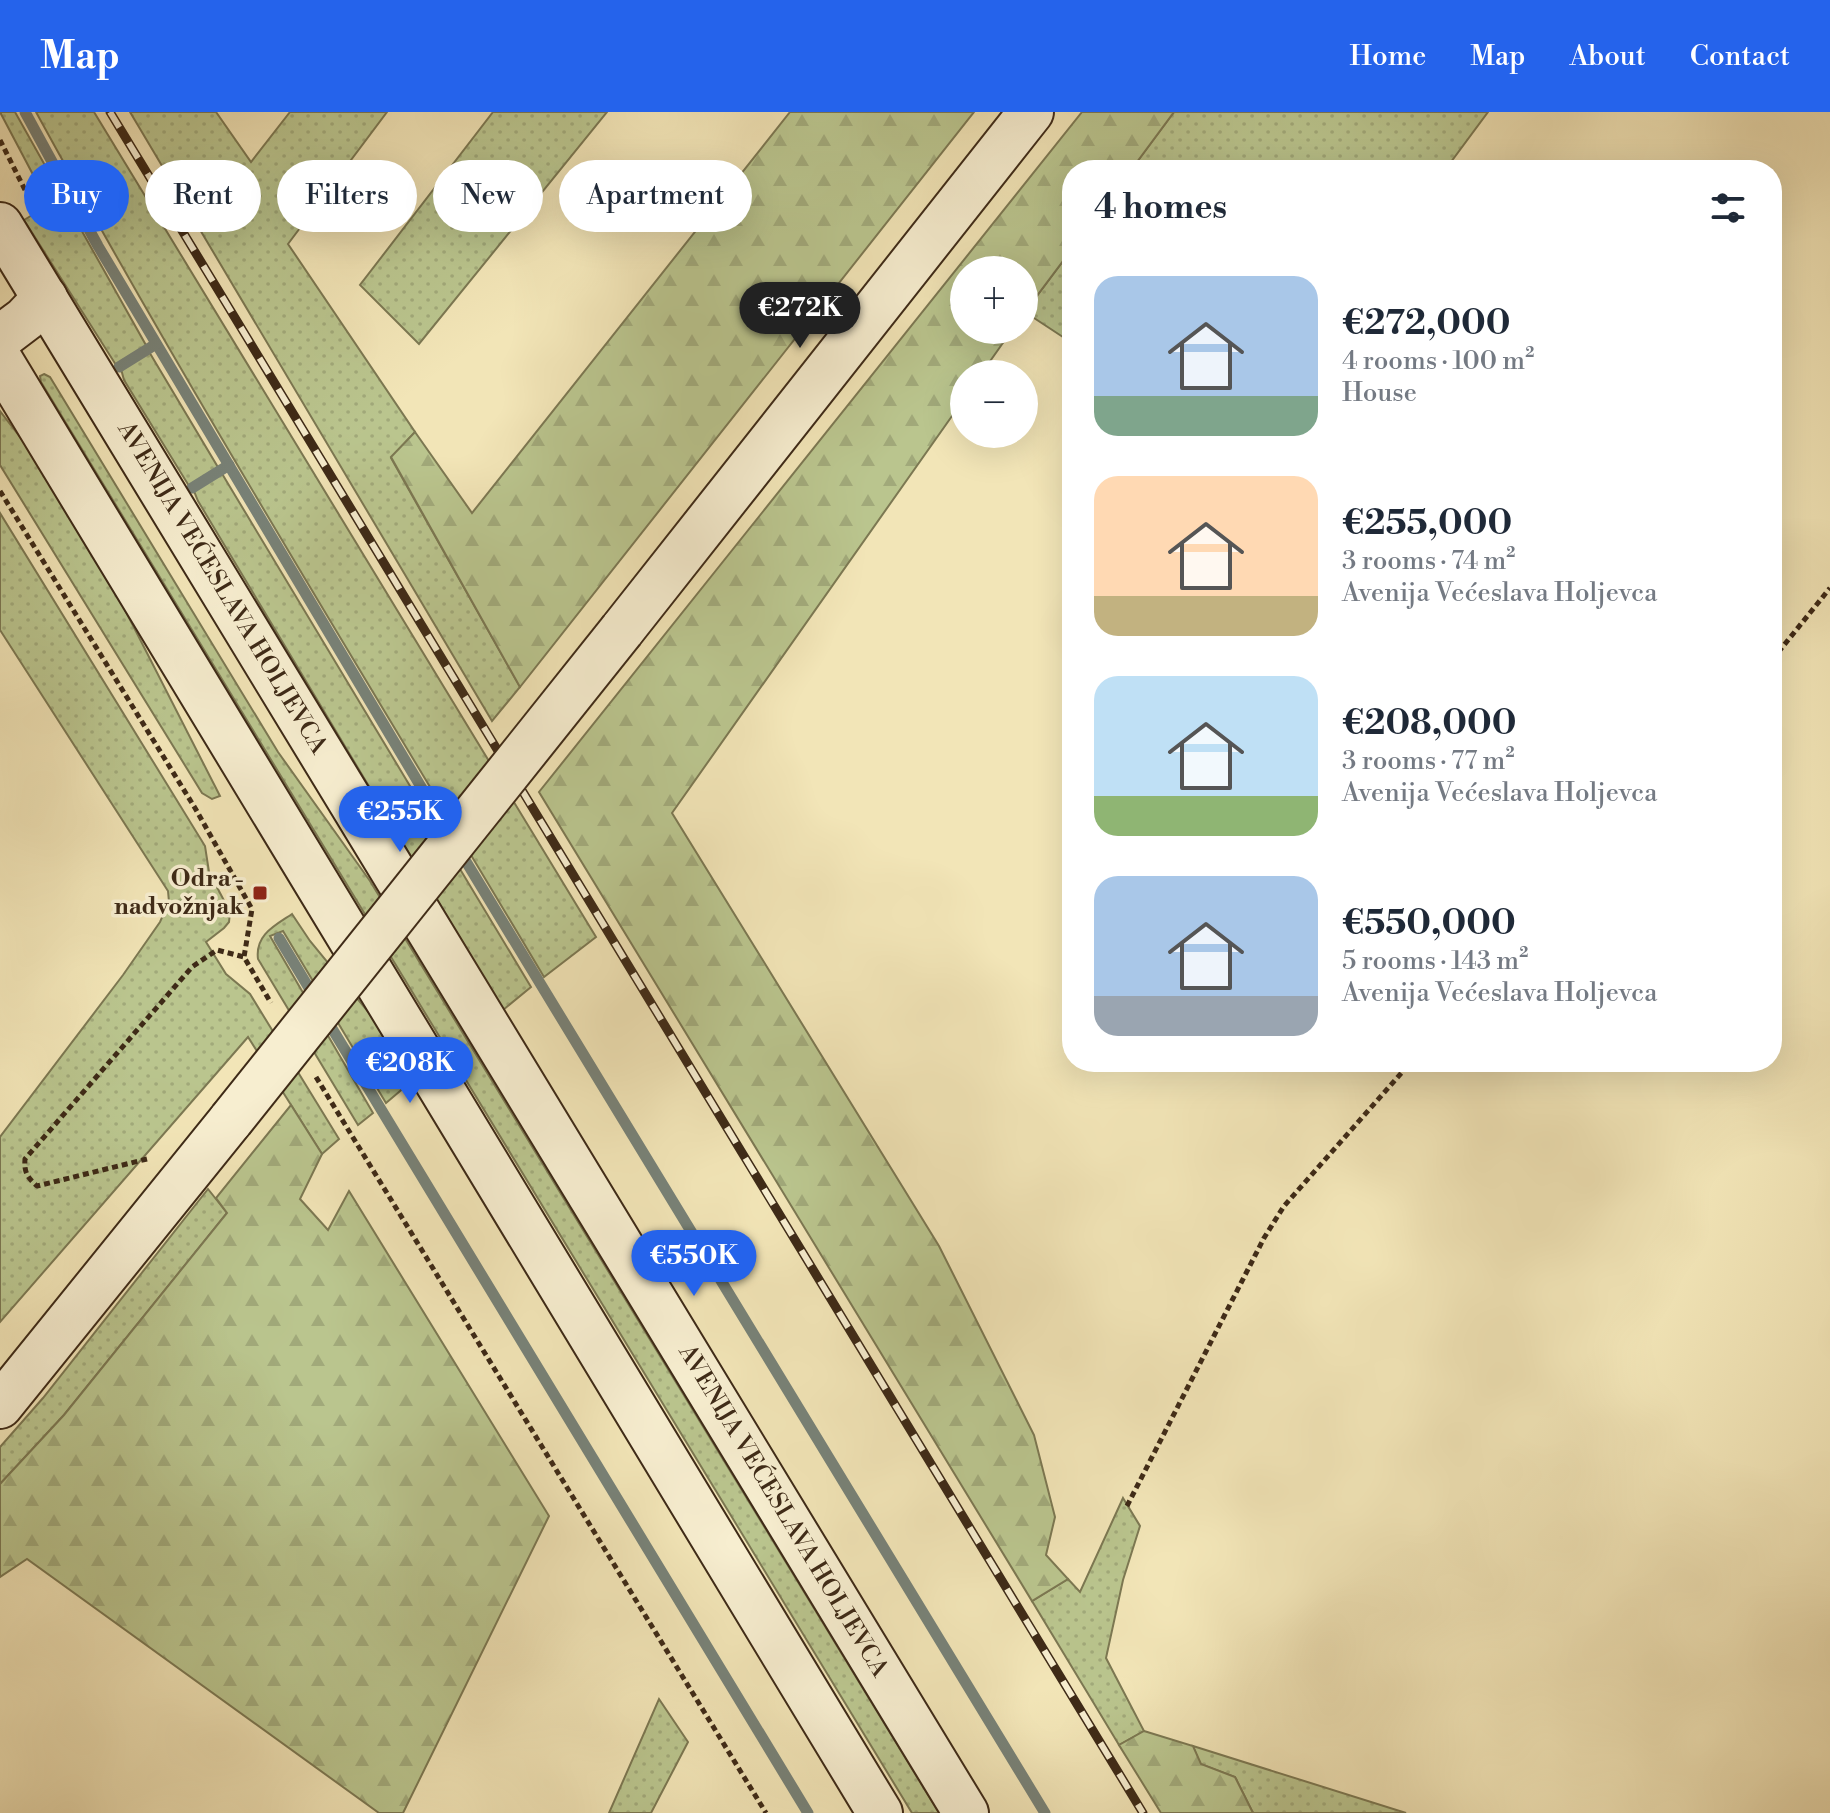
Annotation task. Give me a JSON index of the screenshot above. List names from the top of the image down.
{
  "streets": {
    "main road": ["AVENIJA VEĆESLAVA HOLJEVCA"]
  },
  "places": {
    "transit": ["Odra - nadvožnjak"]
  },
  "page": {
    "header": "Map",
    "nav": [
      "Home",
      "Map",
      "About",
      "Contact"
    ],
    "chip": [
      "Buy",
      "Rent",
      "Filters",
      "New",
      "Apartment"
    ],
    "heading": "4 homes",
    "map_buttons": ["+", "−"],
    "list": [
      {
        "name": "€272,000",
        "note": "4 rooms · 100 m² · House"
      },
      {
        "name": "€255,000",
        "note": "3 rooms · 74 m² · Avenija Većeslava Holjevca"
      },
      {
        "name": "€208,000",
        "note": "3 rooms · 77 m² · Avenija Većeslava Holjevca"
      },
      {
        "name": "€550,000",
        "note": "5 rooms · 143 m² · Avenija Većeslava Holjevca"
      }
    ],
    "price": [
      "€272K",
      "€255K",
      "€208K",
      "€550K"
    ]
  }
}
